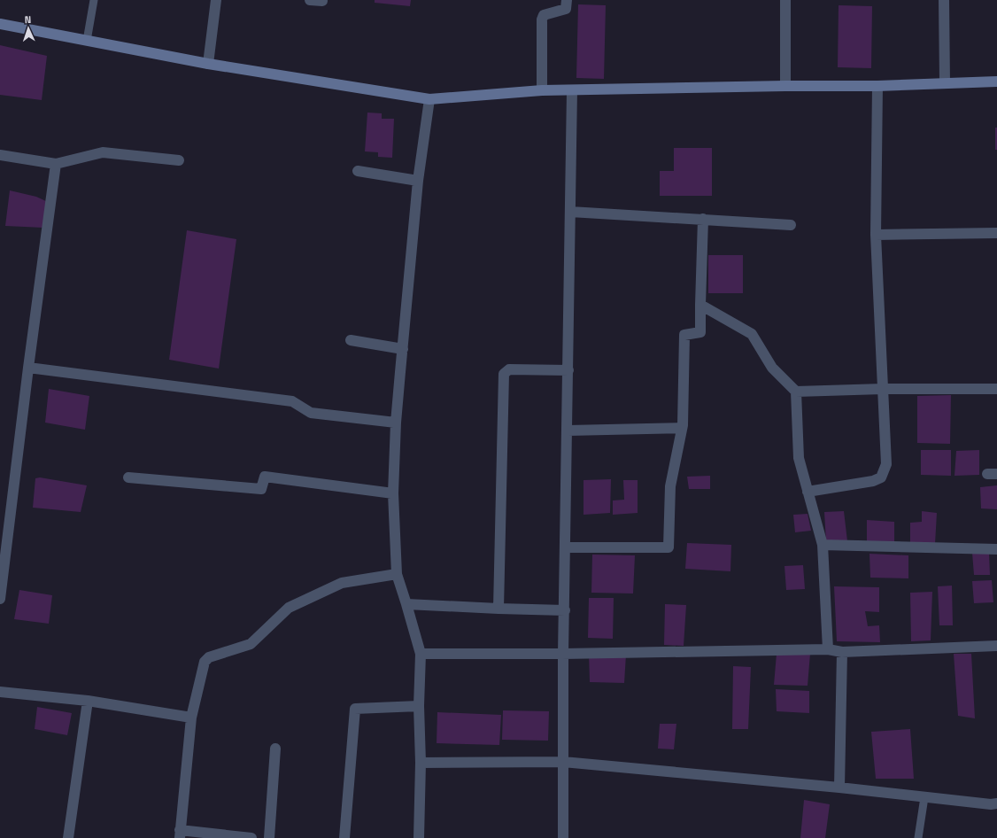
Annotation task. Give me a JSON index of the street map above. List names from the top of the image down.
{
  "north": "top"
}
